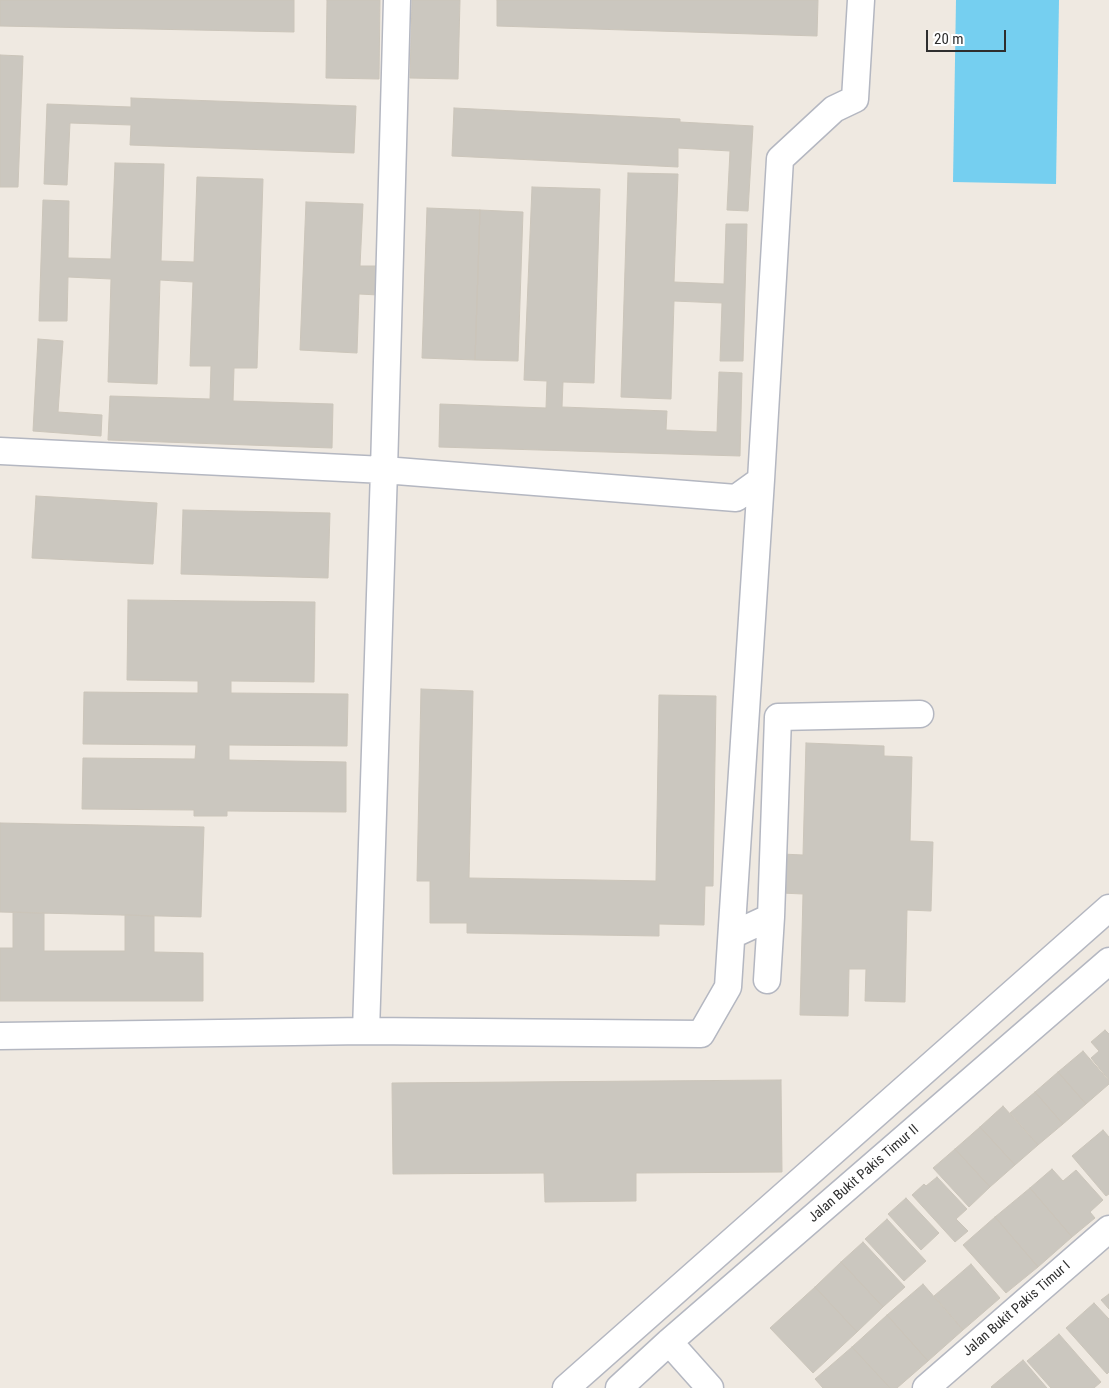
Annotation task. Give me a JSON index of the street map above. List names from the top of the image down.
{
  "streets": {
    "street": ["Jalan Bukit Pakis Timur II", "Jalan Bukit Pakis Timur I"]
  },
  "scale_bar": "20 m"
}
